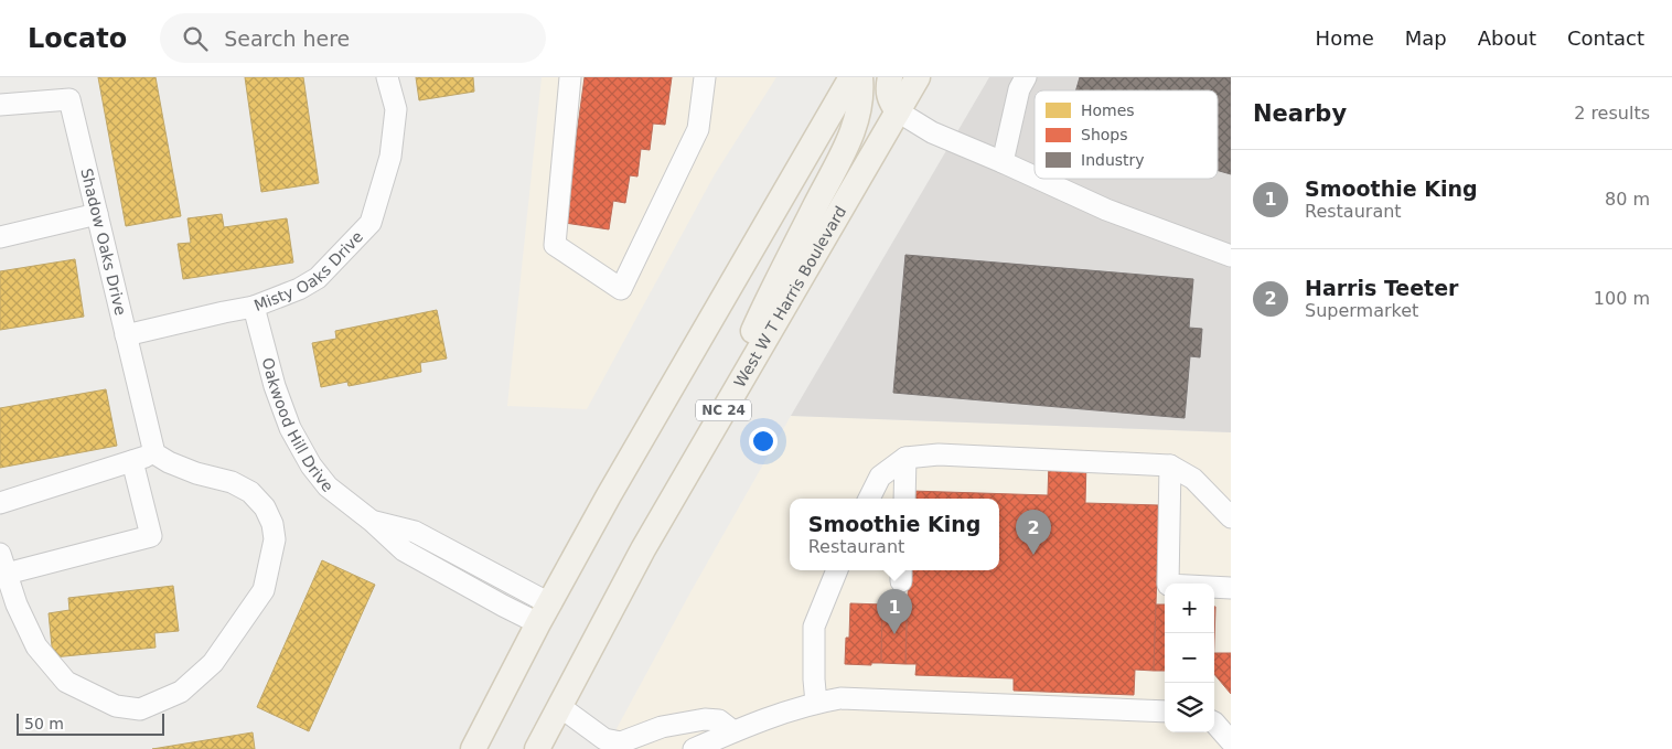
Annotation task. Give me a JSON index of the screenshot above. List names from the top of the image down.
{
  "streets": {
    "main road": ["West W T Harris Boulevard", "NC 24"],
    "street": ["Shadow Oaks Drive", "Misty Oaks Drive", "Oakwood Hill Drive"]
  },
  "crossings": [
    ["Shadow Oaks Drive", "Misty Oaks Drive"],
    ["Misty Oaks Drive", "Oakwood Hill Drive"]
  ],
  "legend": ["Homes", "Shops", "Industry"],
  "scale_bar": "50 m",
  "page": {
    "header": "Locato",
    "search": "Search here",
    "nav": [
      "Home",
      "Map",
      "About",
      "Contact"
    ],
    "heading": ["Nearby", "2 results"],
    "list": [
      {
        "mark": "1",
        "name": "Smoothie King",
        "note": "Restaurant",
        "value": "80 m"
      },
      {
        "mark": "2",
        "name": "Harris Teeter",
        "note": "Supermarket",
        "value": "100 m"
      }
    ],
    "popup": ["Smoothie King", "Restaurant"],
    "pins": ["2", "1"],
    "map_buttons": ["+", "−"],
    "scale": "50 m"
  }
}
